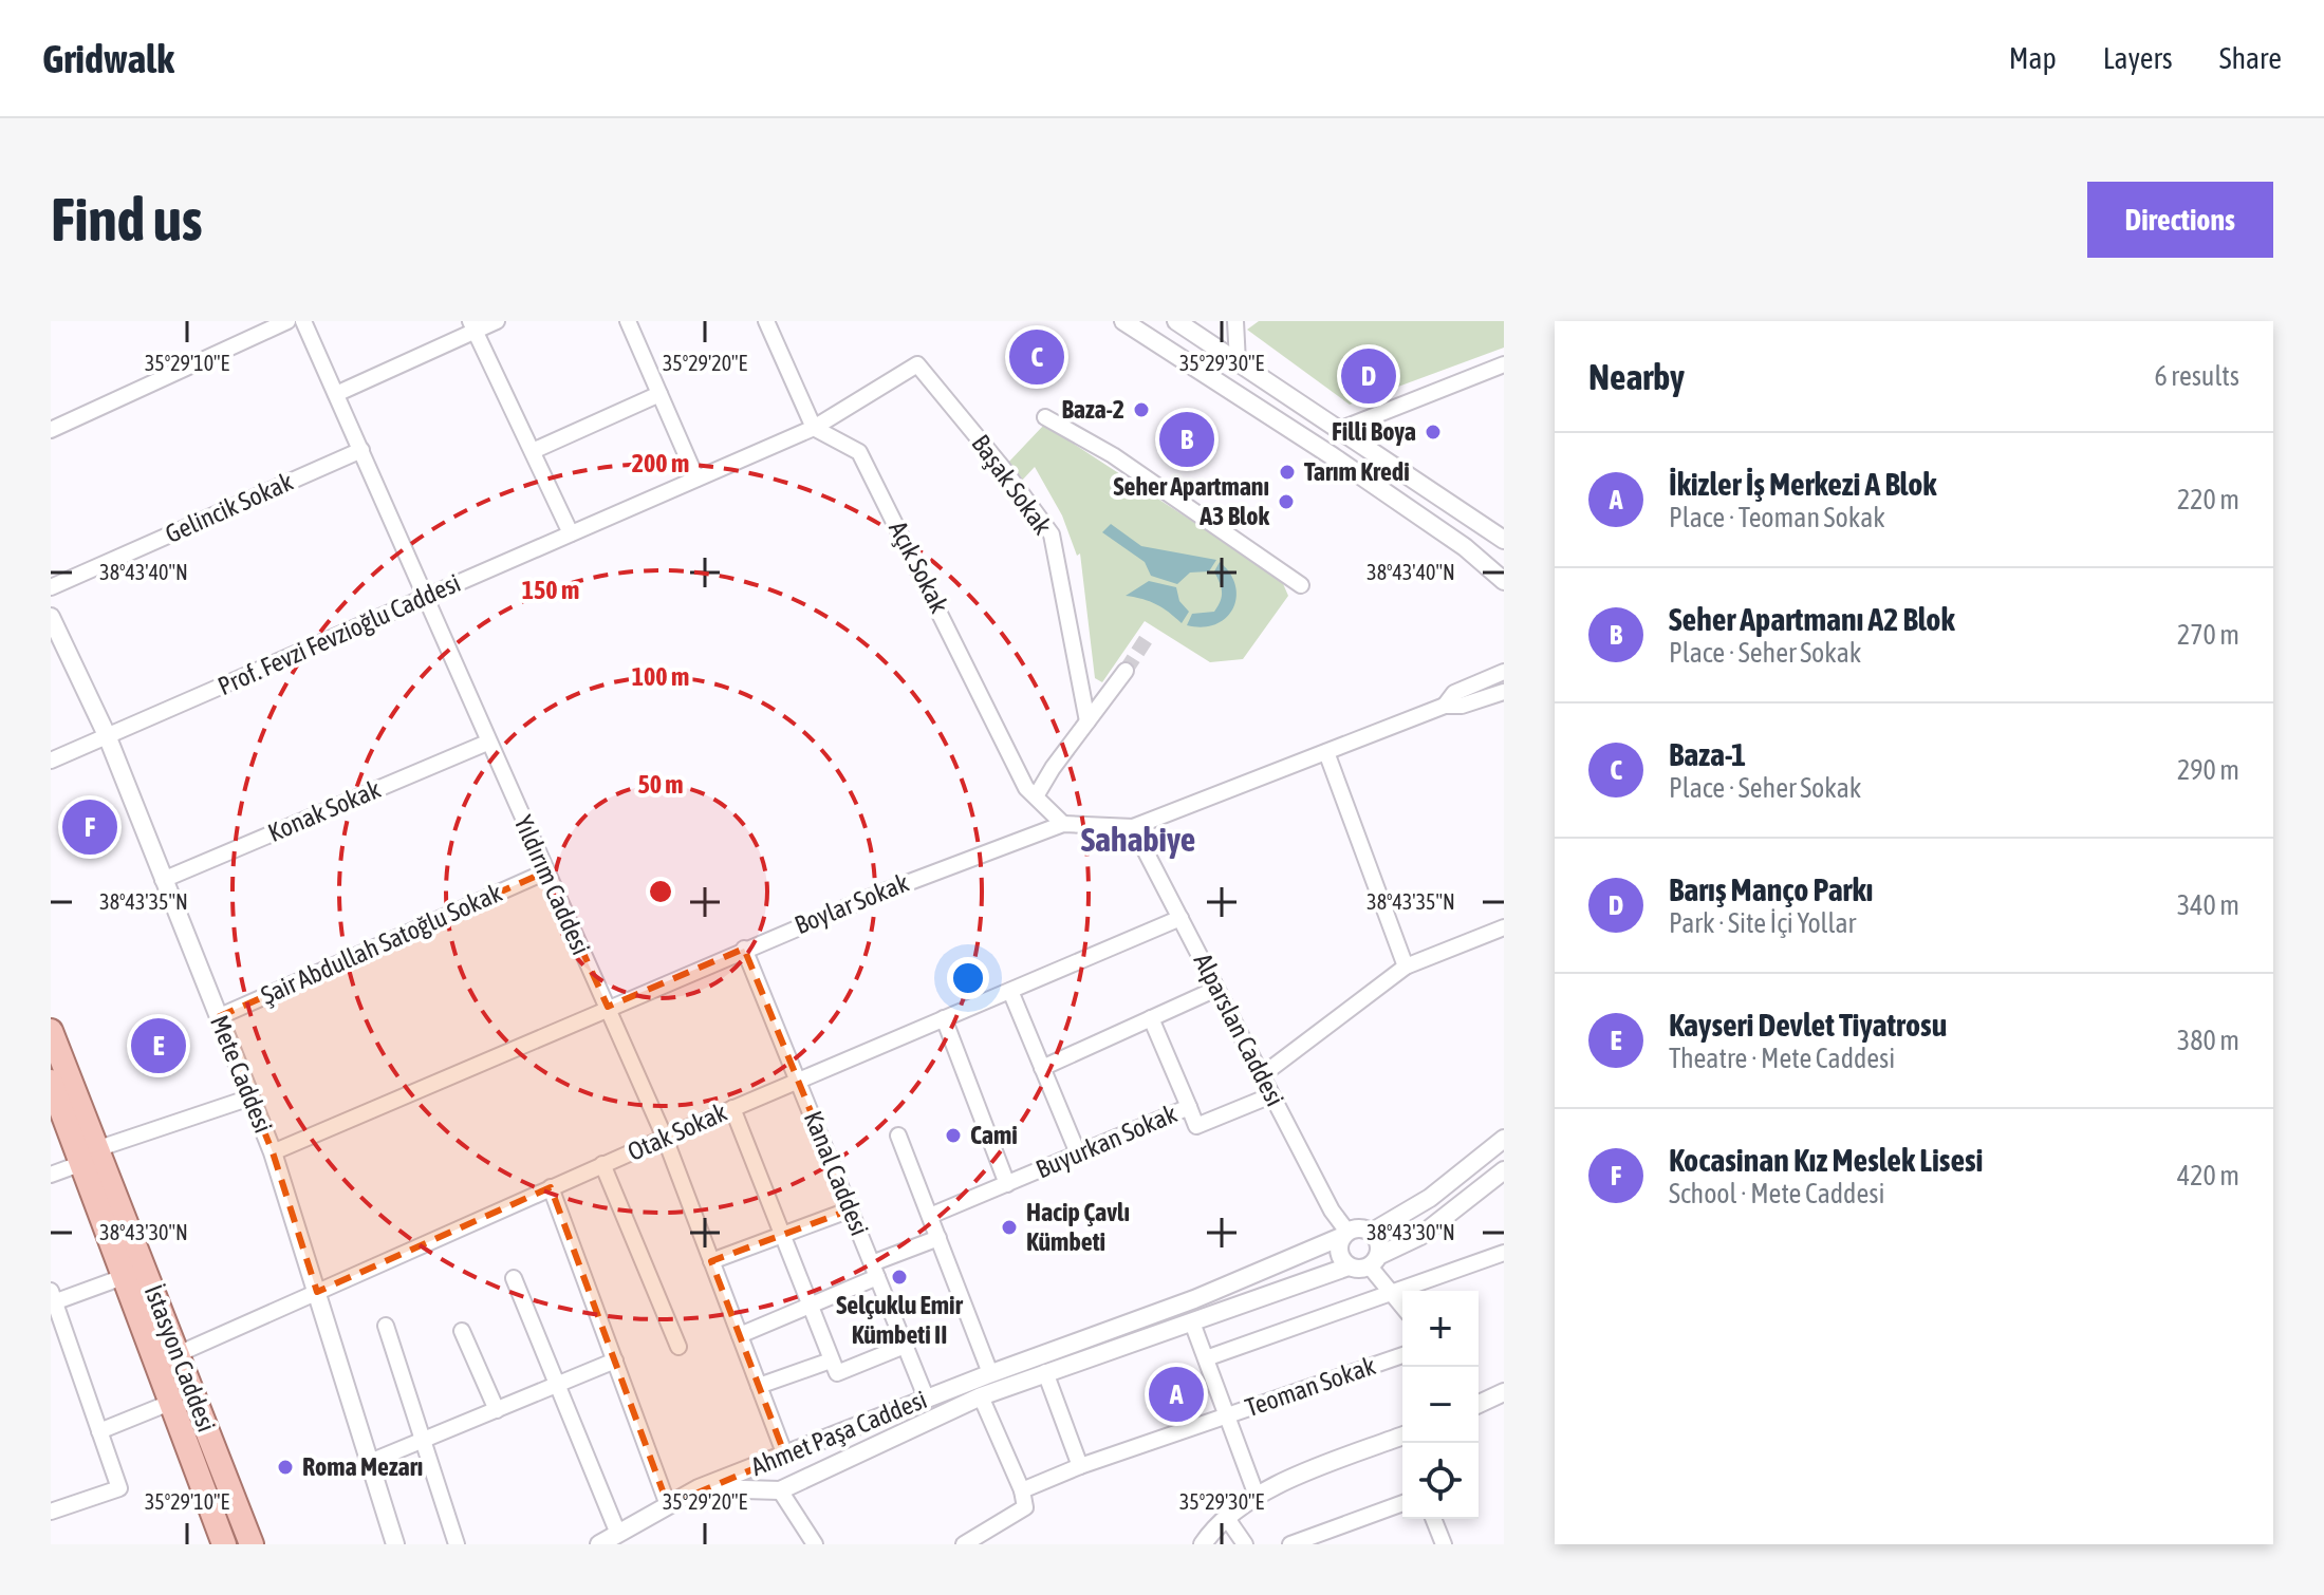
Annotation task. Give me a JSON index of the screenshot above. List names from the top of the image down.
{
  "streets": {
    "main road": ["İstasyon Caddesi"],
    "street": [
      "Başak Sokak",
      "Gelincik Sokak",
      "Açık Sokak",
      "Prof. Fevzi Fevzioğlu Caddesi",
      "Konak Sokak",
      "Yıldırım Caddesi",
      "Boylar Sokak",
      "Şair Abdullah Satoğlu Sokak",
      "Alparslan Caddesi",
      "Mete Caddesi",
      "Otak Sokak",
      "Buyurkan Sokak",
      "Kanal Caddesi",
      "Teoman Sokak",
      "Ahmet Paşa Caddesi"
    ]
  },
  "crossings": [
    ["Başak Sokak", "Prof. Fevzi Fevzioğlu Caddesi"],
    ["Gelincik Sokak", "Yıldırım Caddesi"],
    ["Açık Sokak", "Prof. Fevzi Fevzioğlu Caddesi"],
    ["Açık Sokak", "Boylar Sokak"],
    ["Prof. Fevzi Fevzioğlu Caddesi", "Yıldırım Caddesi"],
    ["Prof. Fevzi Fevzioğlu Caddesi", "Mete Caddesi"],
    ["Konak Sokak", "Yıldırım Caddesi"],
    ["Konak Sokak", "Mete Caddesi"],
    ["Yıldırım Caddesi", "Boylar Sokak"],
    ["Yıldırım Caddesi", "Şair Abdullah Satoğlu Sokak"],
    ["Yıldırım Caddesi", "Otak Sokak"],
    ["Yıldırım Caddesi", "Ahmet Paşa Caddesi"],
    ["Boylar Sokak", "Alparslan Caddesi"],
    ["Boylar Sokak", "Mete Caddesi"],
    ["Boylar Sokak", "Kanal Caddesi"],
    ["Şair Abdullah Satoğlu Sokak", "Mete Caddesi"],
    ["Alparslan Caddesi", "Otak Sokak"],
    ["Alparslan Caddesi", "Buyurkan Sokak"],
    ["Alparslan Caddesi", "Ahmet Paşa Caddesi"],
    ["Mete Caddesi", "Otak Sokak"],
    ["Otak Sokak", "Kanal Caddesi"],
    ["Otak Sokak", "İstasyon Caddesi"],
    ["Kanal Caddesi", "Ahmet Paşa Caddesi"]
  ],
  "districts": ["Sahabiye"],
  "places": [
    "Baza-2",
    "Filli Boya",
    "Tarım Kredi",
    "Seher Apartmanı A3 Blok",
    "Cami",
    "Hacip Çavlı Kümbeti",
    "Selçuklu Emir Kümbeti II",
    "Roma Mezarı"
  ],
  "page": {
    "header": "Gridwalk",
    "nav": ["Map", "Layers", "Share"],
    "buttons": "Directions",
    "title": "Find us",
    "heading": ["Nearby", "6 results"],
    "pins": [
      "C",
      "D",
      "B",
      "F",
      "E",
      "A"
    ],
    "list": [
      {
        "mark": "A",
        "name": "İkizler İş Merkezi A Blok",
        "note": "Place · Teoman Sokak",
        "value": "220 m"
      },
      {
        "mark": "B",
        "name": "Seher Apartmanı A2 Blok",
        "note": "Place · Seher Sokak",
        "value": "270 m"
      },
      {
        "mark": "C",
        "name": "Baza-1",
        "note": "Place · Seher Sokak",
        "value": "290 m"
      },
      {
        "mark": "D",
        "name": "Barış Manço Parkı",
        "note": "Park · Site İçi Yollar",
        "value": "340 m"
      },
      {
        "mark": "E",
        "name": "Kayseri Devlet Tiyatrosu",
        "note": "Theatre · Mete Caddesi",
        "value": "380 m"
      },
      {
        "mark": "F",
        "name": "Kocasinan Kız Meslek Lisesi",
        "note": "School · Mete Caddesi",
        "value": "420 m"
      }
    ],
    "map_buttons": ["+", "−"]
  },
  "coordinates": [
    "35°29'10\"E",
    "35°29'20\"E",
    "35°29'30\"E",
    "38°43'40\"N",
    "38°43'35\"N",
    "38°43'30\"N"
  ],
  "rings": [
    "200 m",
    "150 m",
    "100 m",
    "50 m"
  ]
}
